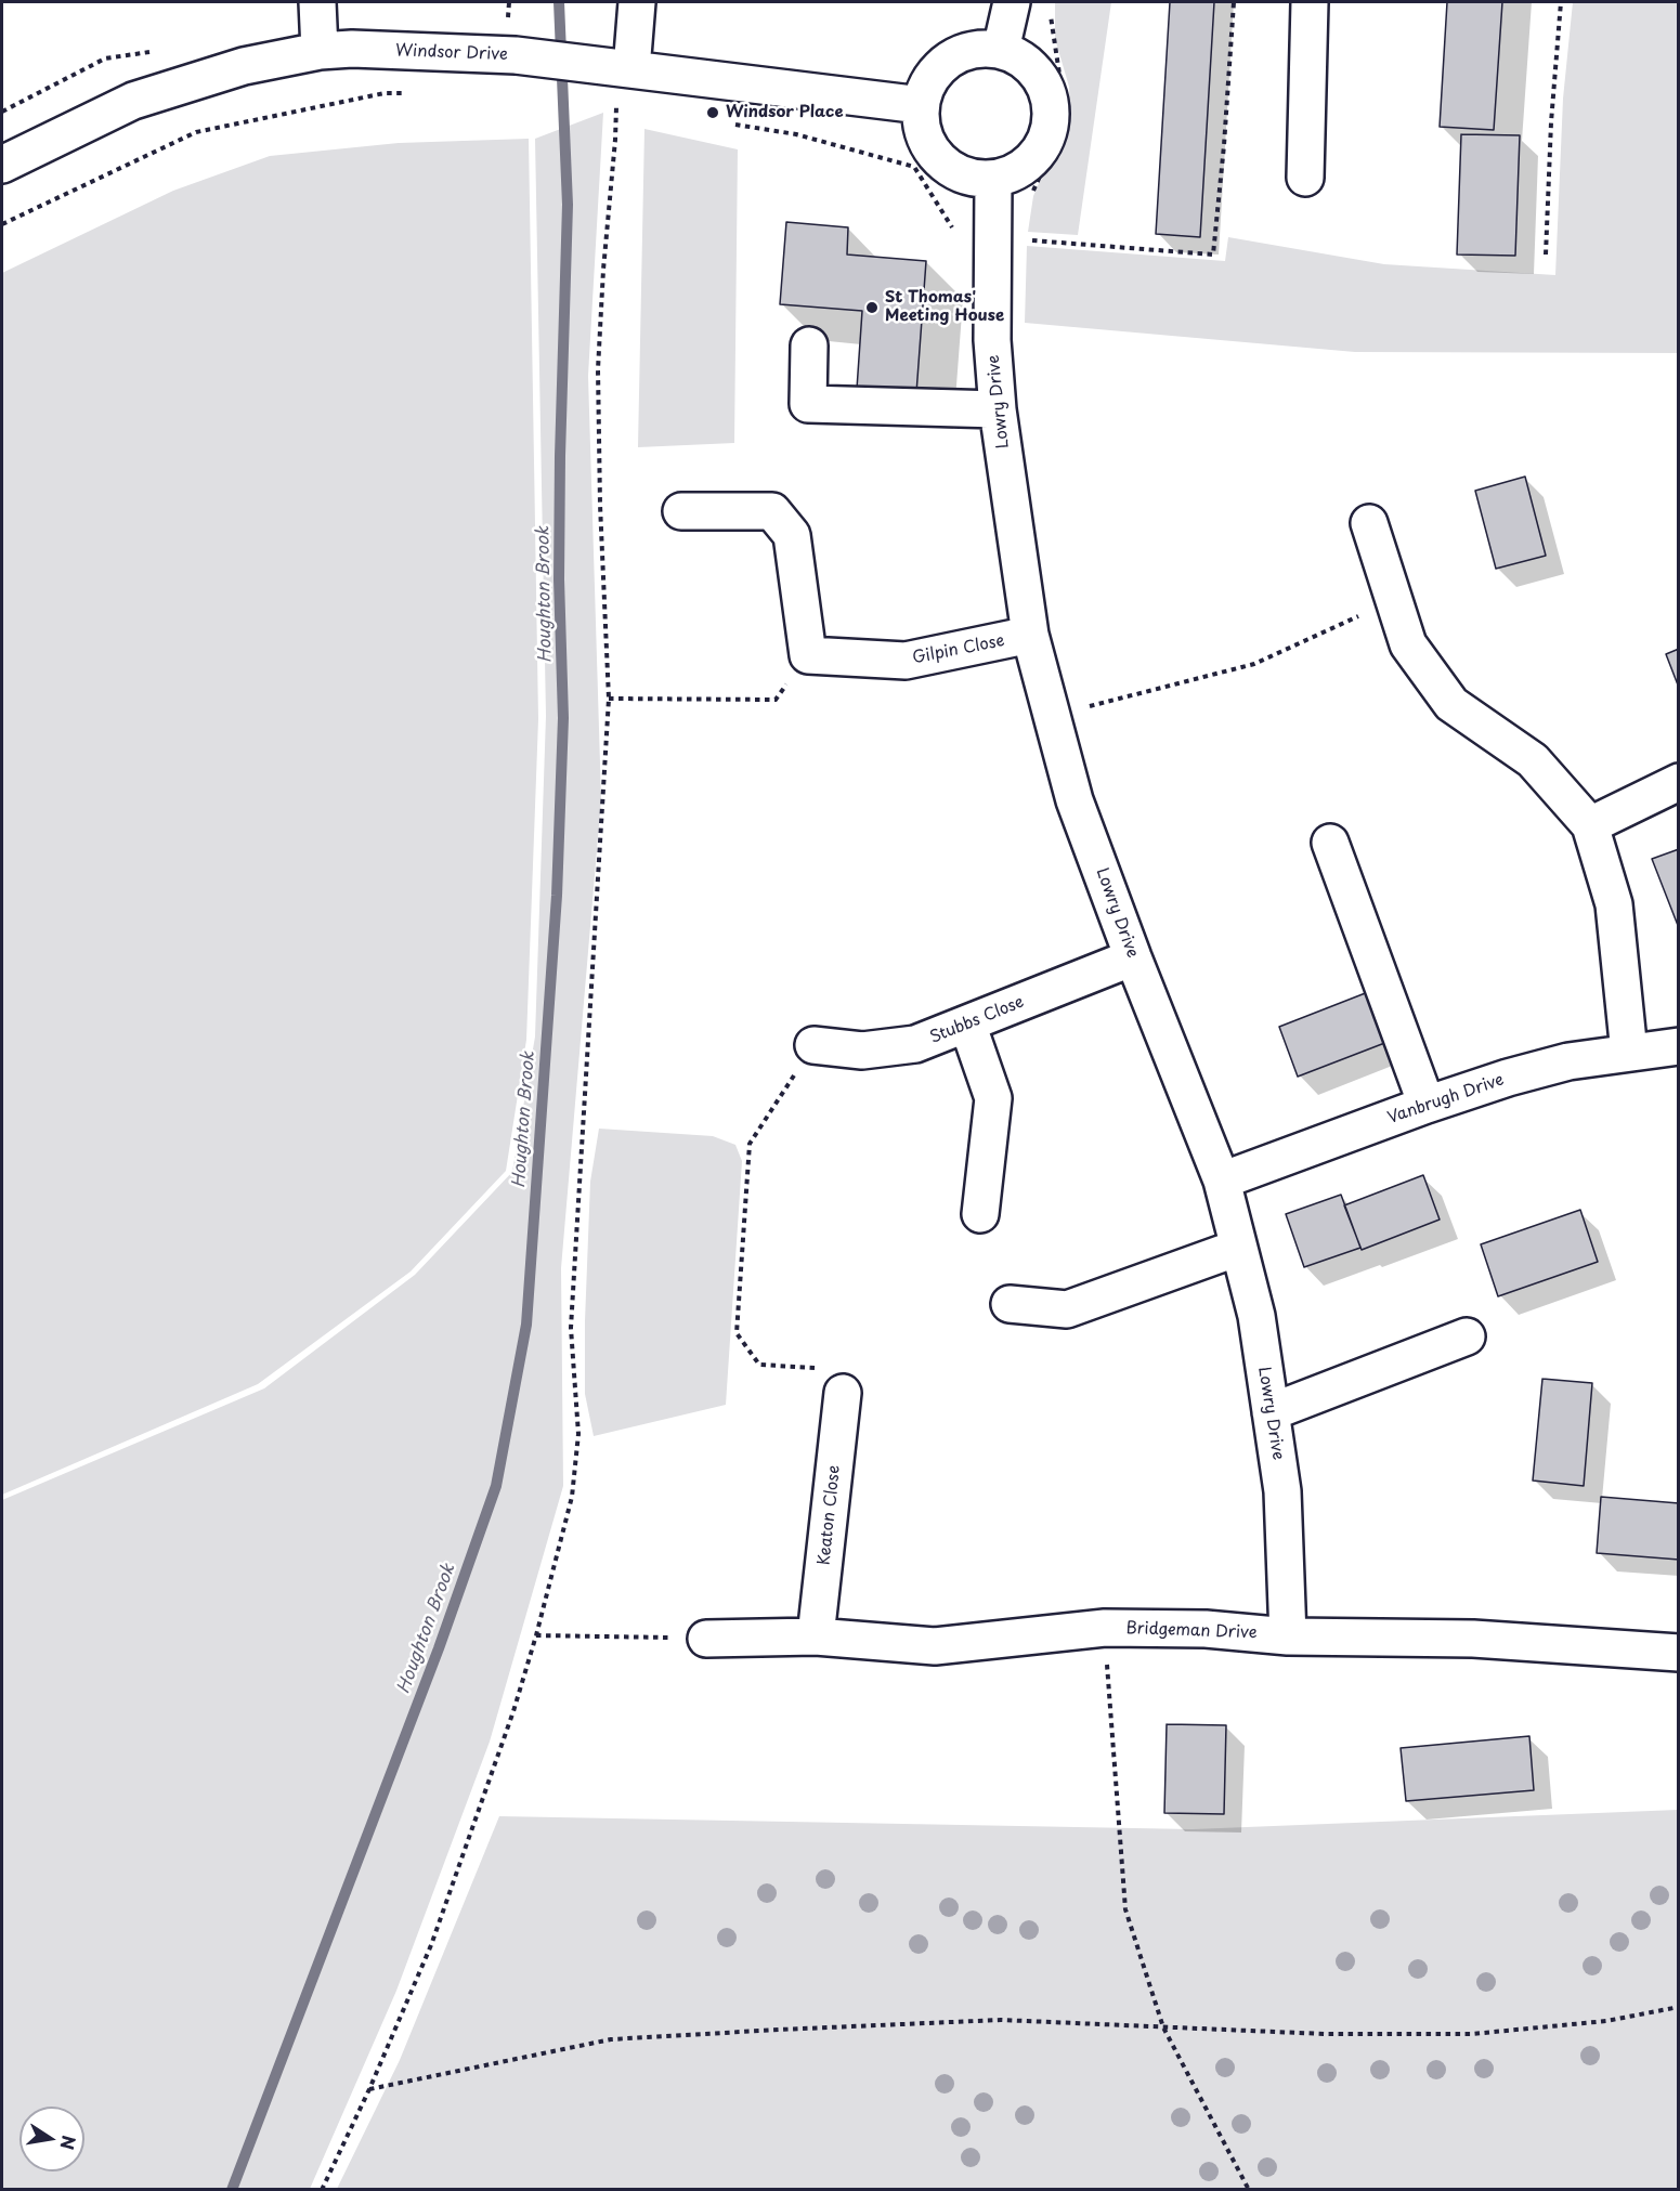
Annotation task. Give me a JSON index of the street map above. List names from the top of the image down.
{
  "streets": {
    "street": [
      "Windsor Drive",
      "Lowry Drive",
      "Gilpin Close",
      "Stubbs Close",
      "Vanbrugh Drive",
      "Keaton Close",
      "Bridgeman Drive"
    ]
  },
  "crossings": [
    ["Windsor Drive", "Lowry Drive"],
    ["Lowry Drive", "Gilpin Close"],
    ["Lowry Drive", "Stubbs Close"],
    ["Lowry Drive", "Vanbrugh Drive"],
    ["Lowry Drive", "Bridgeman Drive"],
    ["Keaton Close", "Bridgeman Drive"]
  ],
  "water": ["Houghton Brook"],
  "places": ["Windsor Place", "St Thomas' Meeting House"],
  "north": "right"
}
